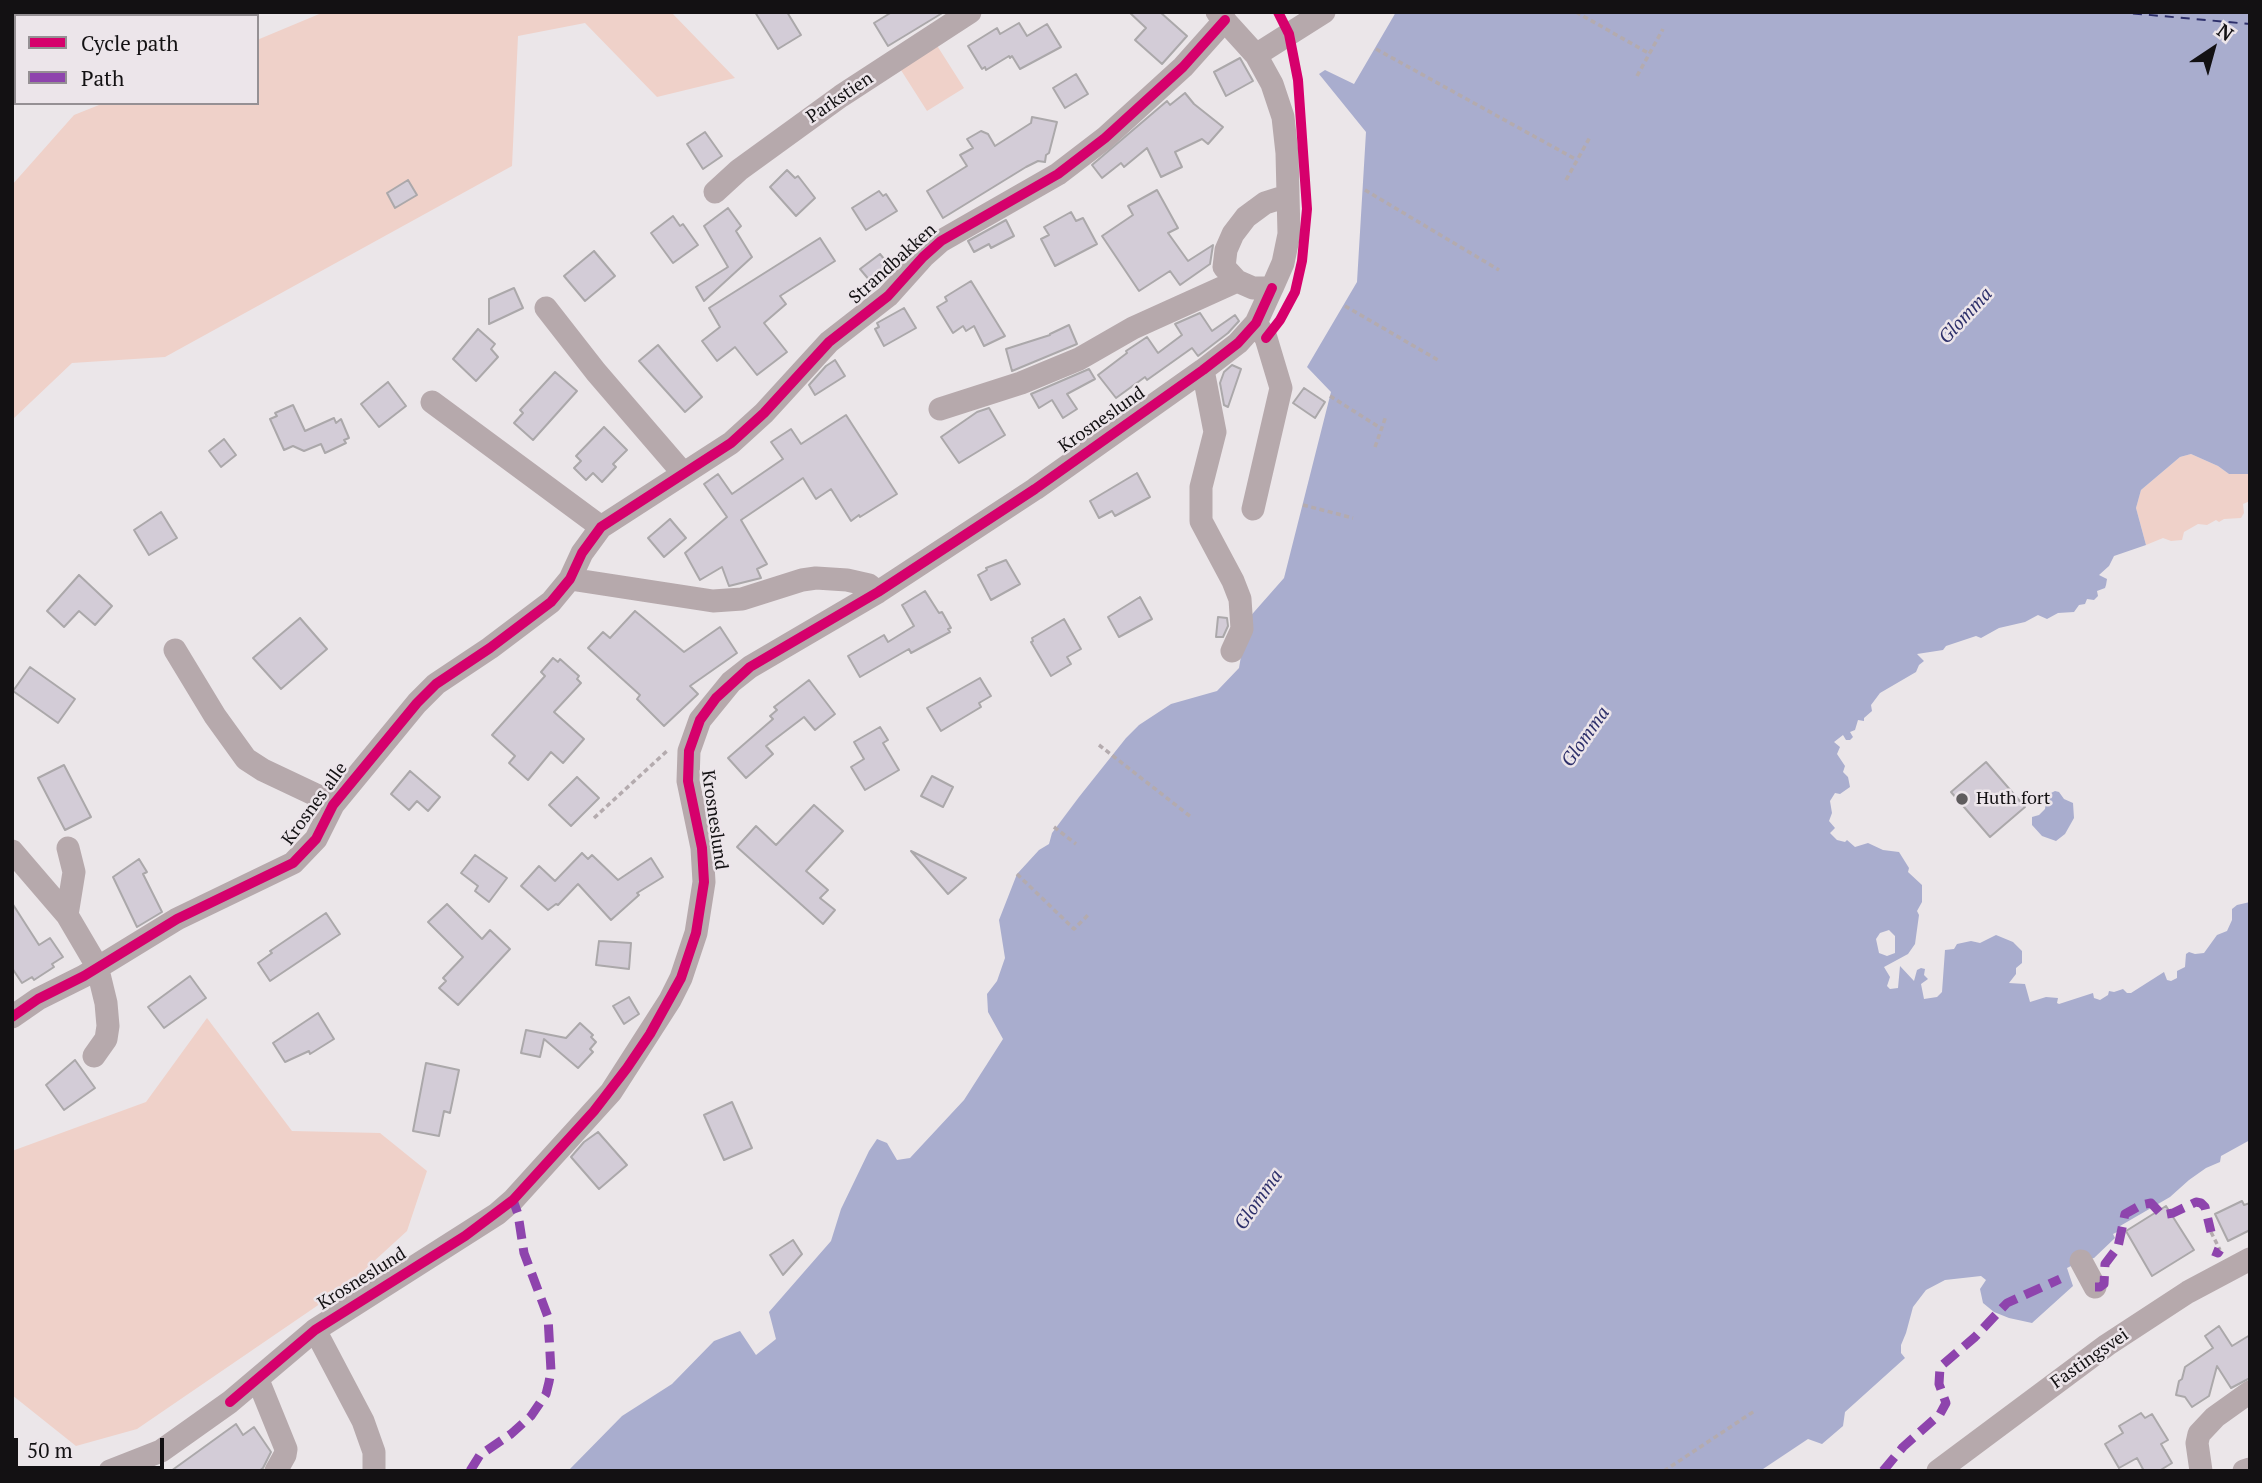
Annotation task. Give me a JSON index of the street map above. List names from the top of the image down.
{
  "streets": {
    "street": [
      "Parkstien",
      "Strandbakken",
      "Krosneslund",
      "Krosnes alle",
      "Fastingsvei"
    ]
  },
  "crossings": [
    ["Strandbakken", "Krosneslund"],
    ["Strandbakken", "Krosnes alle"]
  ],
  "water": ["Glomma"],
  "places": ["Huth fort"],
  "legend": ["Cycle path", "Path"],
  "scale_bar": "50 m",
  "north": "top right"
}
